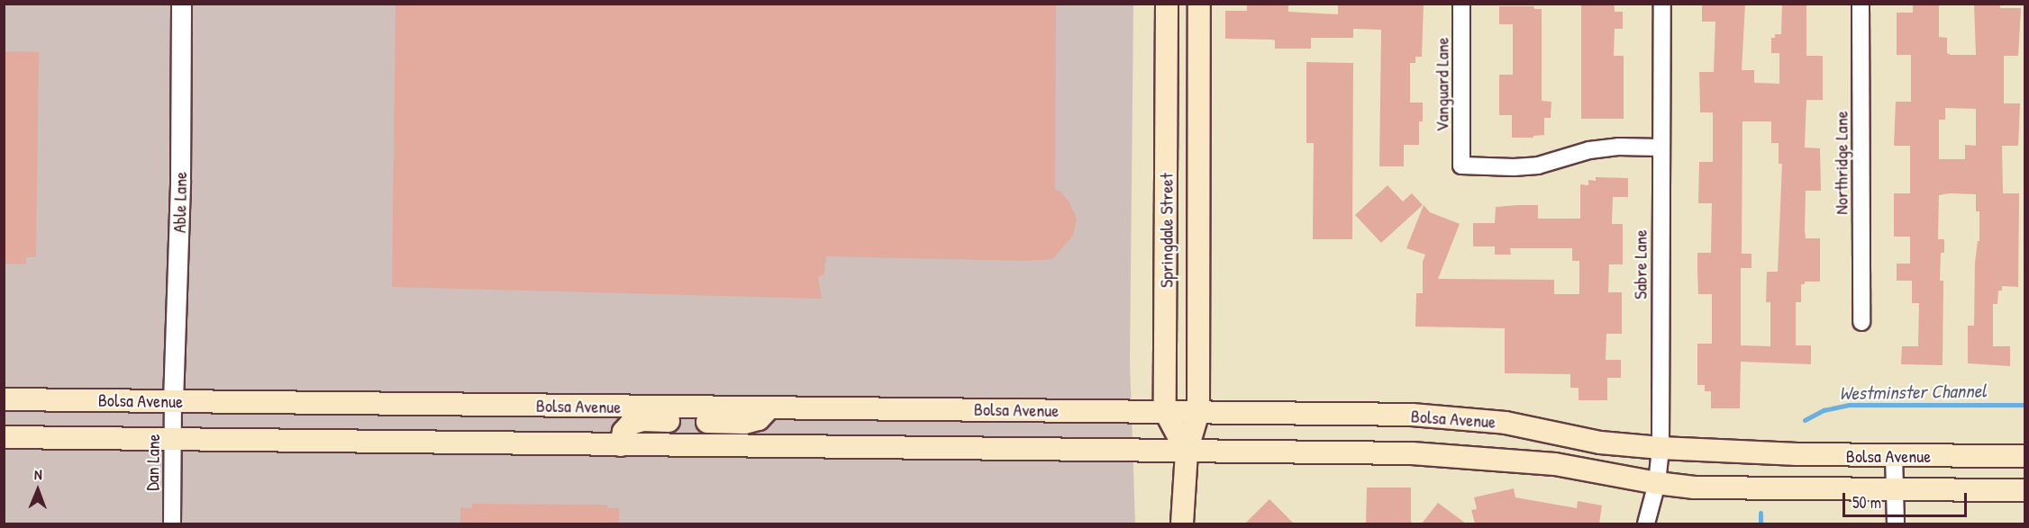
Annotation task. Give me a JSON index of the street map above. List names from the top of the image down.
{
  "streets": {
    "main road": ["Springdale Street", "Bolsa Avenue"],
    "street": [
      "Vanguard Lane",
      "Northridge Lane",
      "Able Lane",
      "Sabre Lane",
      "Dan Lane"
    ]
  },
  "crossings": [
    ["Vanguard Lane", "Sabre Lane"],
    ["Able Lane", "Bolsa Avenue"],
    ["Able Lane", "Dan Lane"],
    ["Springdale Street", "Bolsa Avenue"],
    ["Sabre Lane", "Bolsa Avenue"],
    ["Bolsa Avenue", "Dan Lane"]
  ],
  "water": ["Westminster Channel"],
  "scale_bar": "50 m",
  "north": "top"
}
